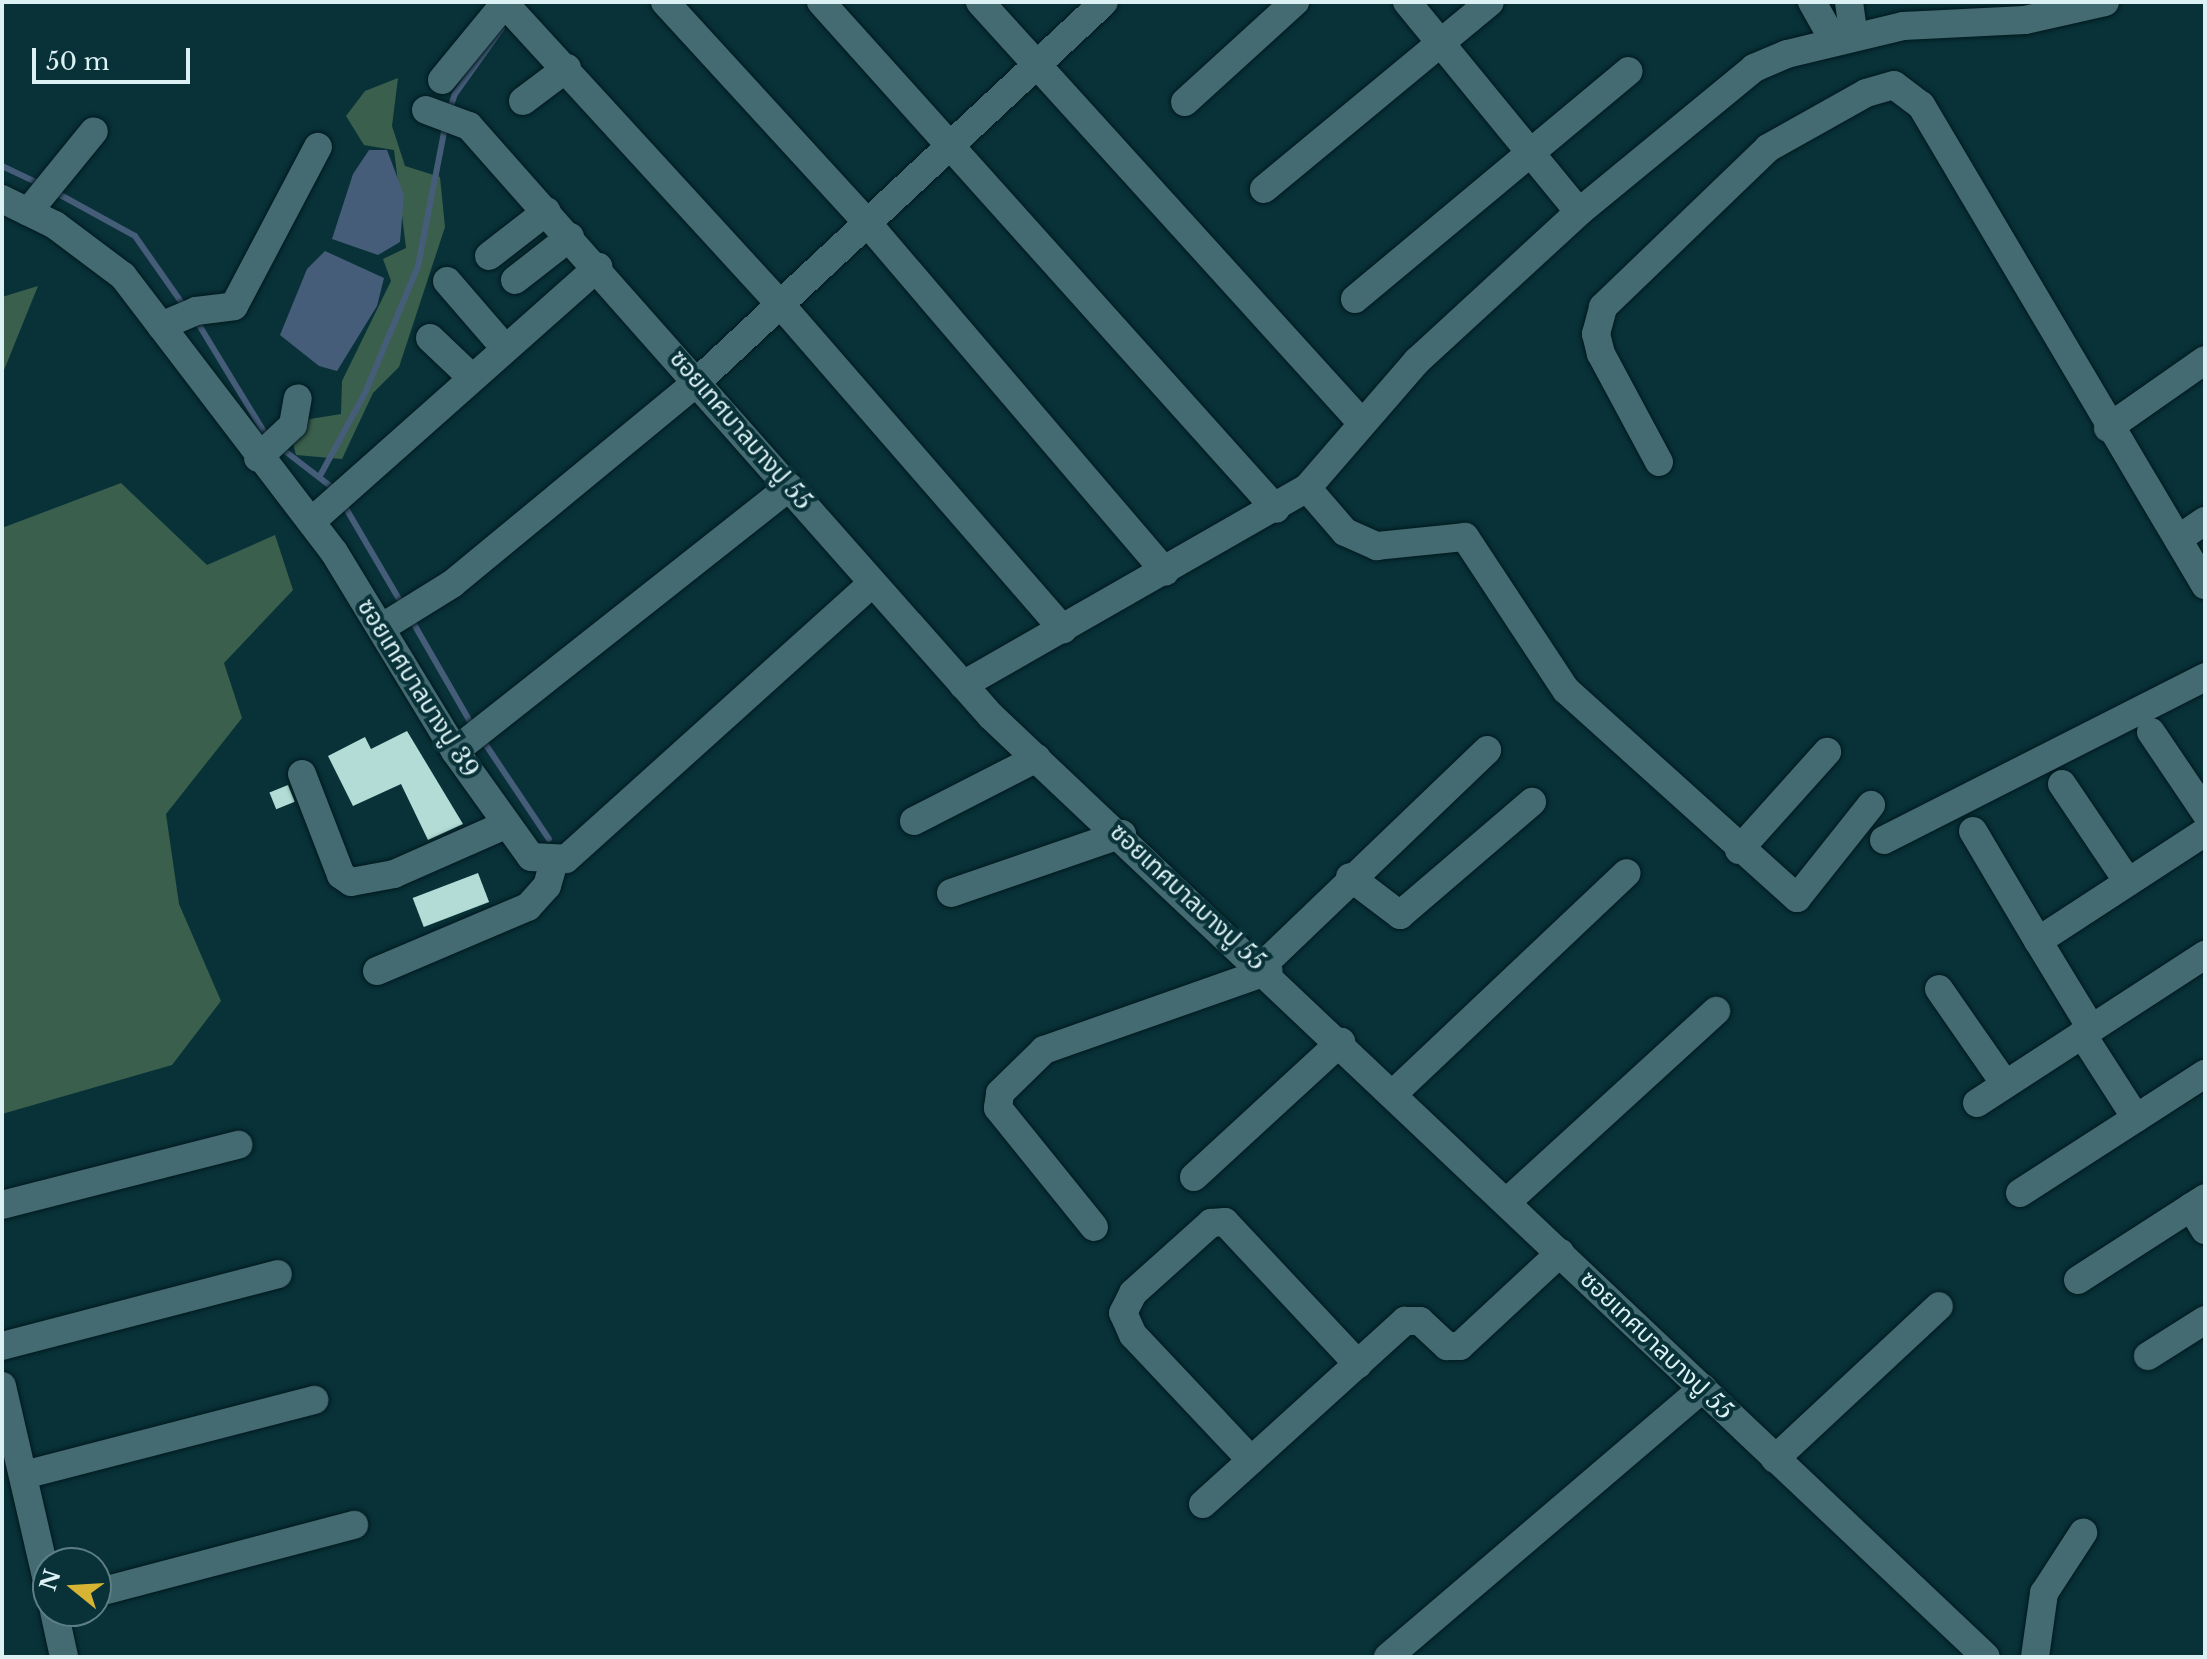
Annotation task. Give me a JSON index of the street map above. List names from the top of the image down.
{
  "streets": {
    "street": ["ซอยเทศบาลบางปู 55", "ซอยเทศบาลบางปู 39"]
  },
  "scale_bar": "50 m",
  "north": "left"
}
